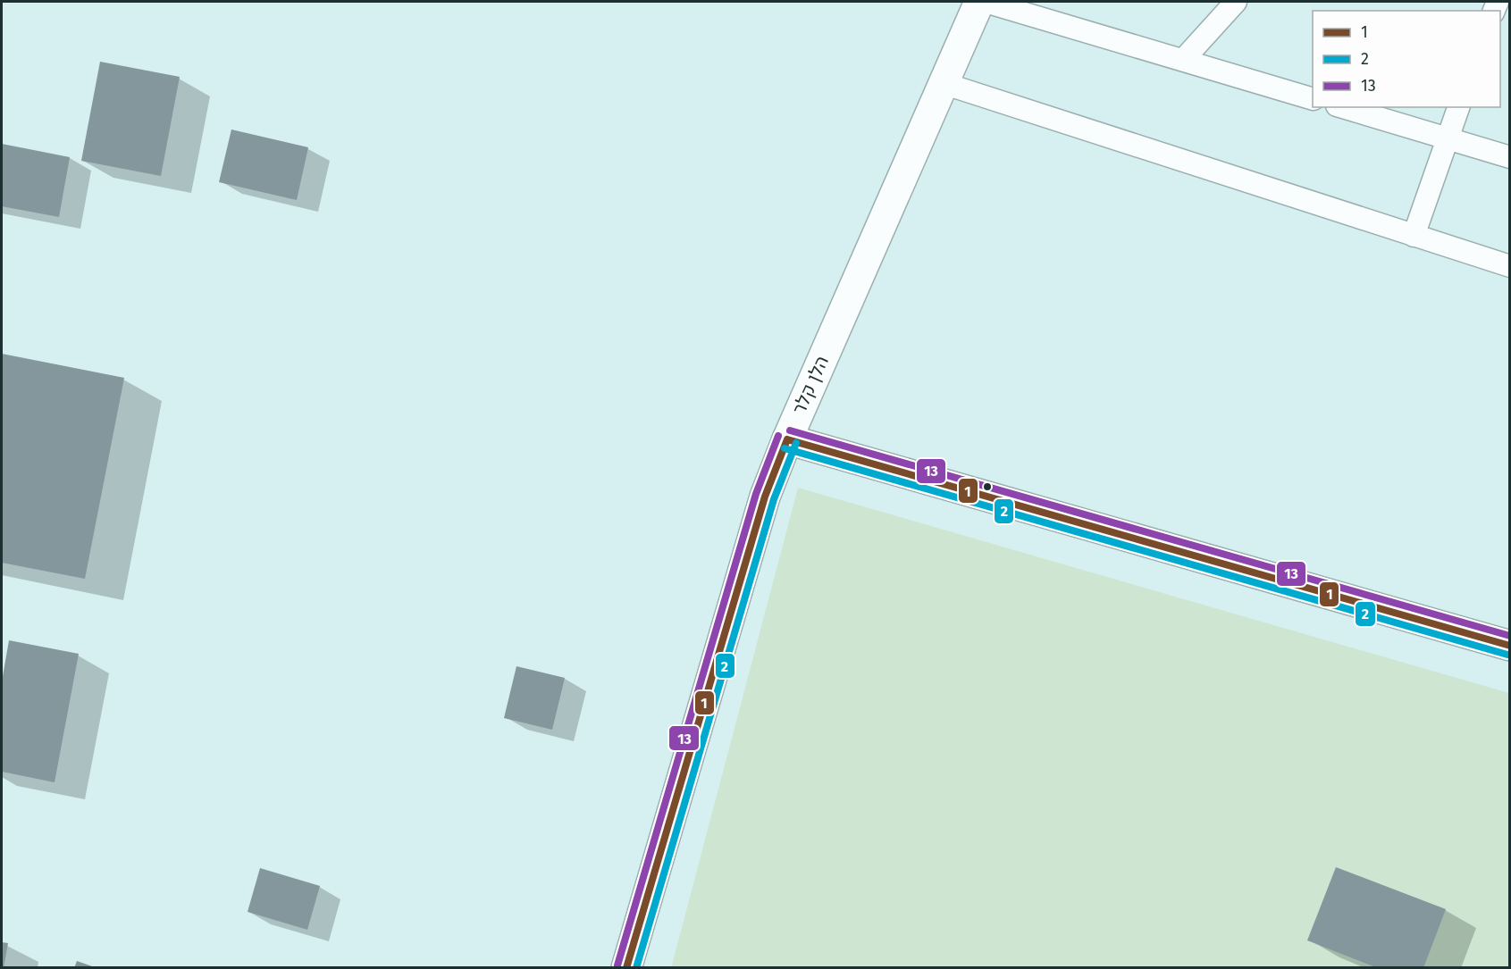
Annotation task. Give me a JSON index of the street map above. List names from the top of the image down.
{
  "streets": {
    "street": ["הלן קלר"]
  },
  "lines": ["transit line 13", "transit line 1", "transit line 2"],
  "legend": ["1", "2", "13"]
}
